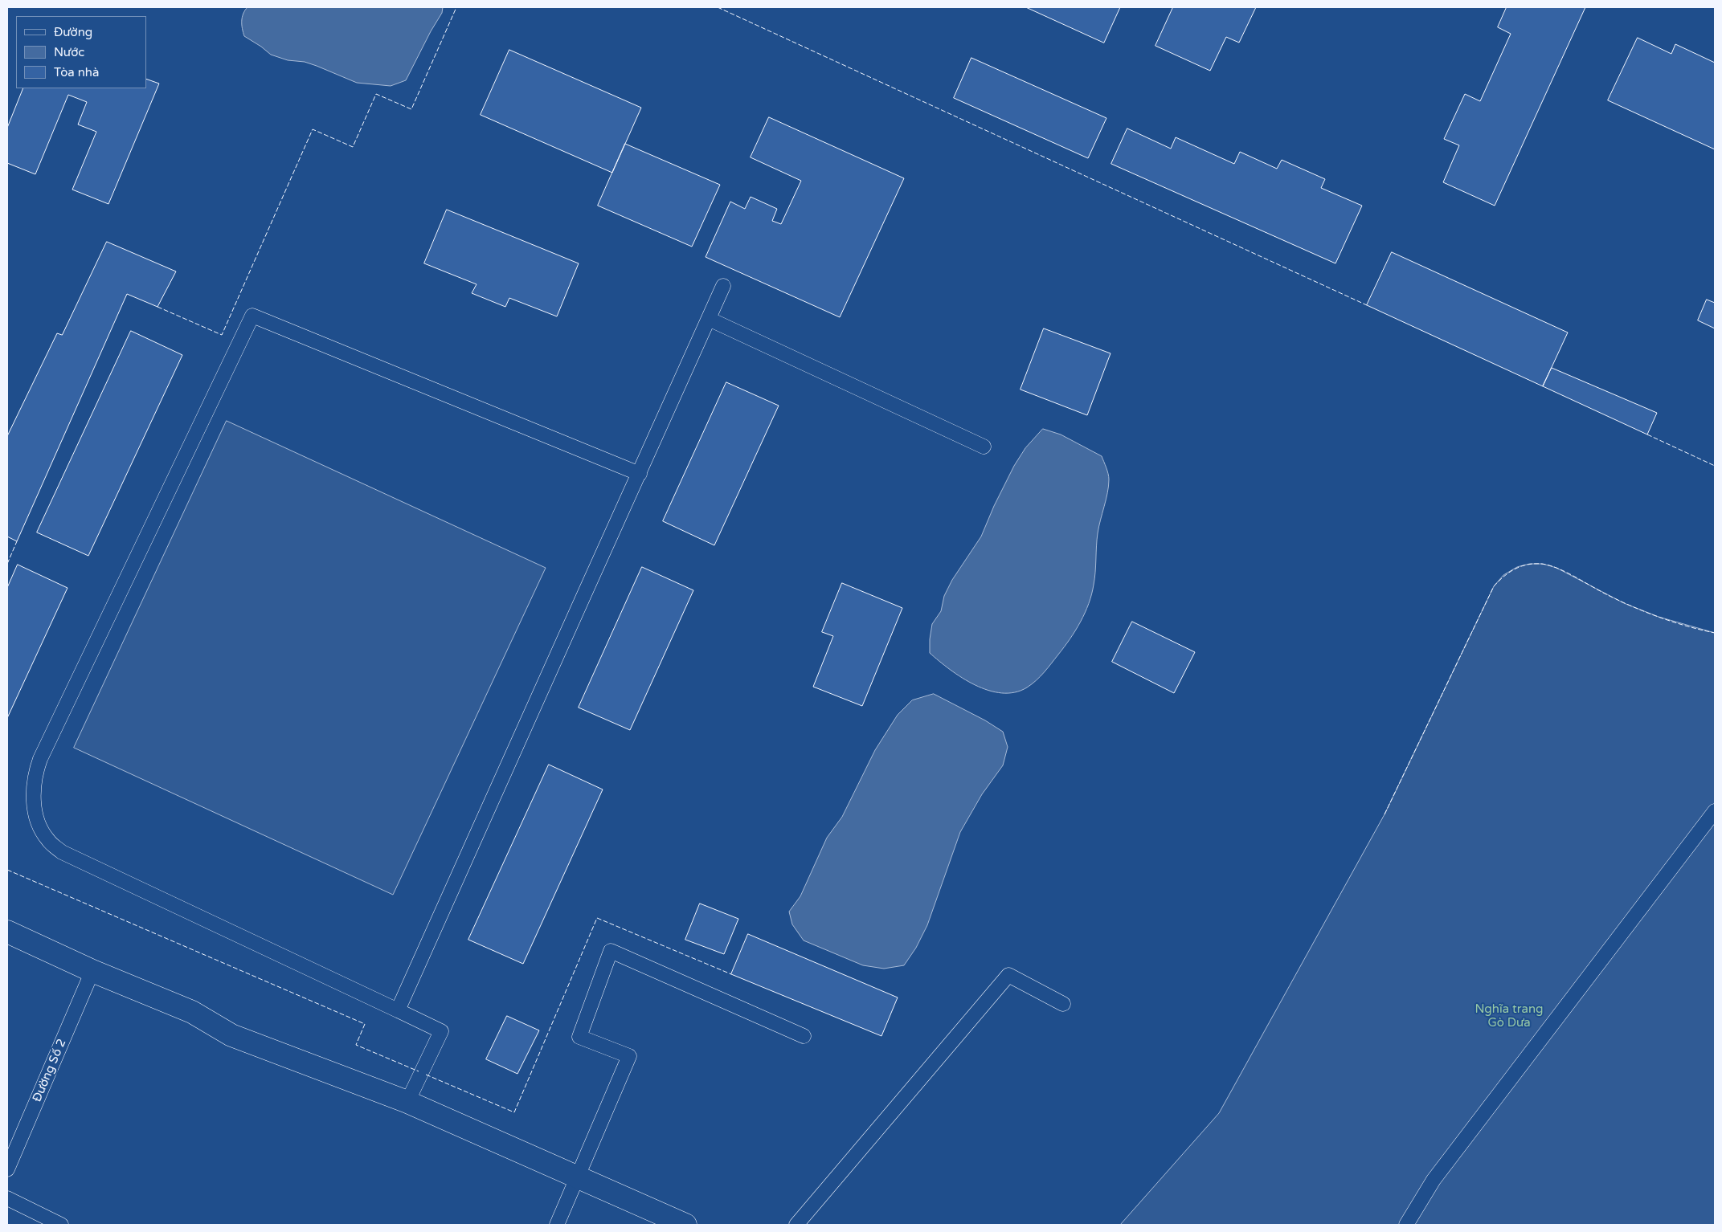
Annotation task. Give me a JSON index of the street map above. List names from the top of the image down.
{
  "streets": {
    "lane": ["Đường Số 2"]
  },
  "parks": ["Nghĩa trang Gò Dưa"],
  "legend": ["Đường", "Nước", "Tòa nhà"]
}
